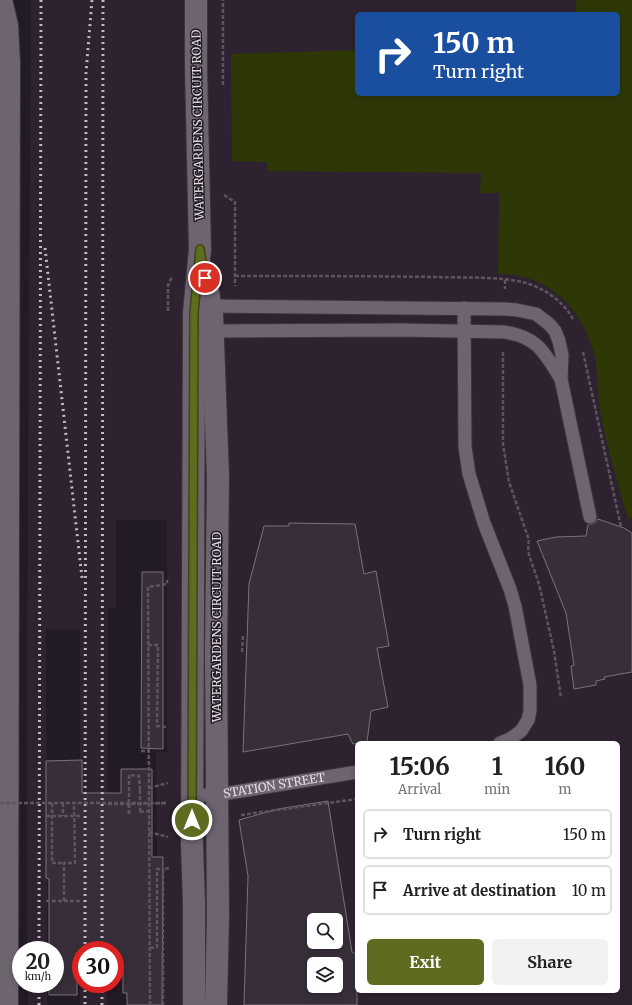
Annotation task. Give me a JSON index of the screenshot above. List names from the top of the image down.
{
  "streets": {
    "street": ["WATERGARDENS CIRCUIT ROAD"],
    "lane": ["STATION STREET"]
  },
  "crossings": [
    ["WATERGARDENS CIRCUIT ROAD", "STATION STREET"]
  ],
  "page": {
    "turn": ["150 m", "Turn right"],
    "eta": [
      "15:06",
      "Arrival",
      "1",
      "min",
      "160",
      "m"
    ],
    "list": [
      {
        "name": "Turn right",
        "value": "150 m"
      },
      {
        "name": "Arrive at destination",
        "value": "10 m"
      }
    ],
    "buttons": ["Exit", "Share"],
    "speed": "20 km/h",
    "limit": "30"
  }
}
